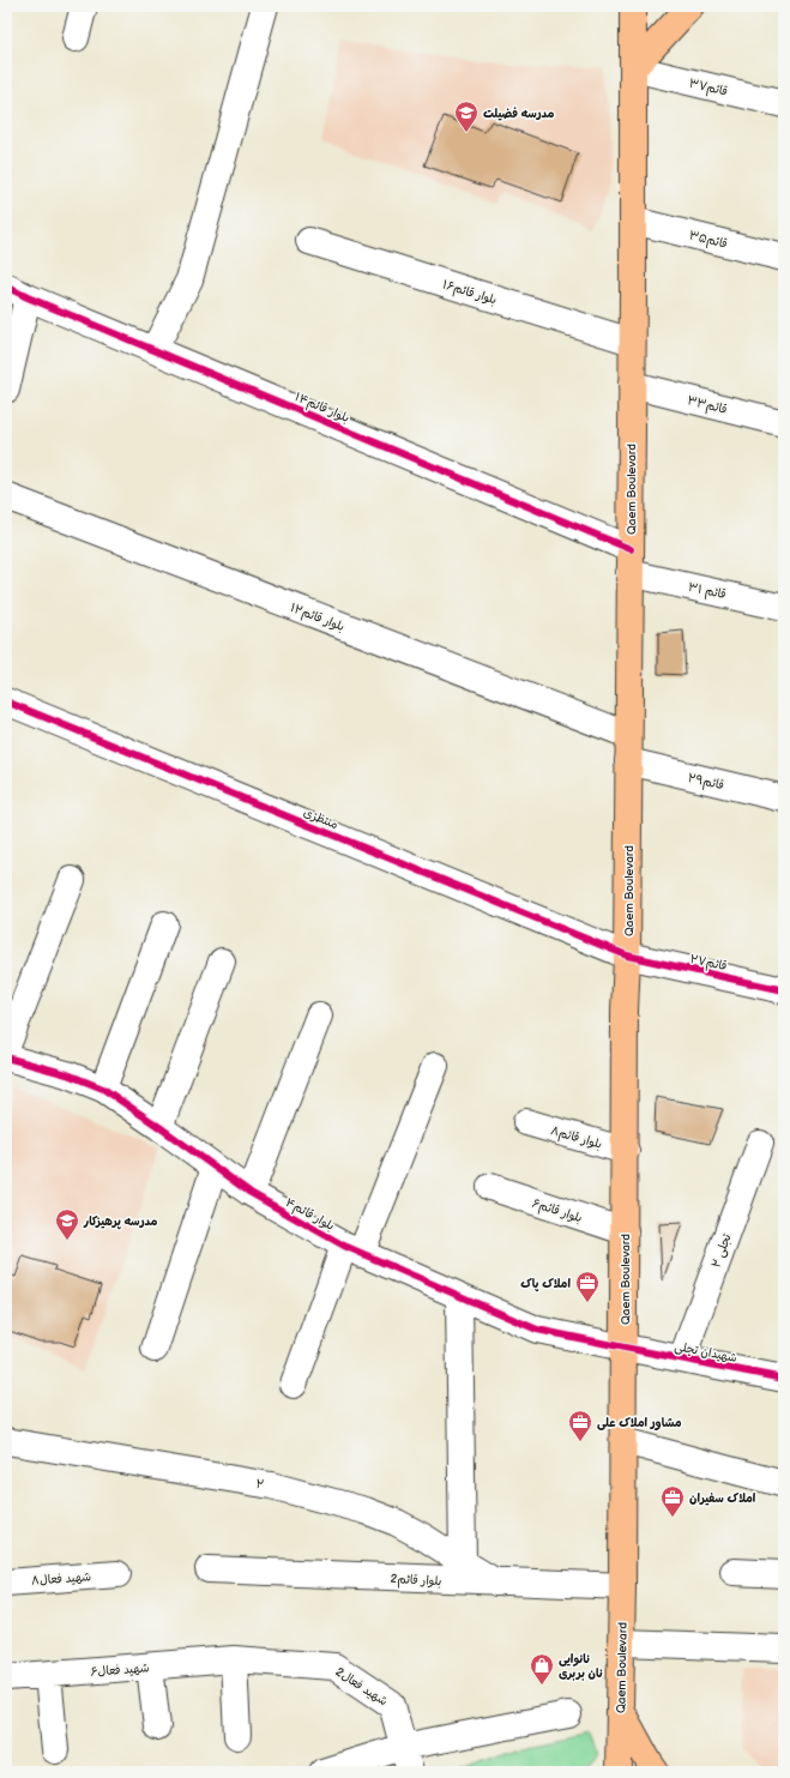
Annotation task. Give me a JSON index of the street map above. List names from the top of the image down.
{
  "streets": {
    "main road": ["Qaem Boulevard"],
    "street": [
      "قائم۳۷",
      "قائم۳۵",
      "بلوار قائم۱۶",
      "قائم۳۳",
      "بلوار قائم۱۴",
      "قائم ۳۱",
      "بلوار قائم۱۲",
      "قائم۲۹",
      "منتظزی",
      "قائم۲۷",
      "بلوار قائم۸",
      "بلوار قائم۶",
      "بلوار قائم۴",
      "۲ تجلی",
      "شهیدان تجلی",
      "۲",
      "شهید فعال۸",
      "2بلوار قائم",
      "شهید فعال۶",
      "شهید فعال2"
    ]
  },
  "crossings": [
    ["قائم۳۷", "Qaem Boulevard"],
    ["قائم۳۵", "Qaem Boulevard"],
    ["بلوار قائم۱۶", "Qaem Boulevard"],
    ["قائم۳۳", "Qaem Boulevard"],
    ["بلوار قائم۱۴", "Qaem Boulevard"],
    ["بلوار قائم۱۴", "قائم ۳۱"],
    ["Qaem Boulevard", "قائم ۳۱"],
    ["Qaem Boulevard", "بلوار قائم۱۲"],
    ["Qaem Boulevard", "قائم۲۹"],
    ["Qaem Boulevard", "منتظزی"],
    ["Qaem Boulevard", "قائم۲۷"],
    ["Qaem Boulevard", "بلوار قائم۸"],
    ["Qaem Boulevard", "بلوار قائم۶"],
    ["Qaem Boulevard", "بلوار قائم۴"],
    ["Qaem Boulevard", "شهیدان تجلی"],
    ["Qaem Boulevard", "2بلوار قائم"],
    ["منتظزی", "قائم۲۷"],
    ["بلوار قائم۴", "شهیدان تجلی"],
    ["۲ تجلی", "شهیدان تجلی"],
    ["۲", "2بلوار قائم"],
    ["شهید فعال۶", "شهید فعال2"]
  ],
  "places": {
    "school or university": ["مدرسه فضیلت", "مدرسه پرهیزکار"],
    "office": ["املاک پاک", "مشاور املاک علی", "املاک سفیران"],
    "shop": ["نانوایی نان بربری"]
  }
}
